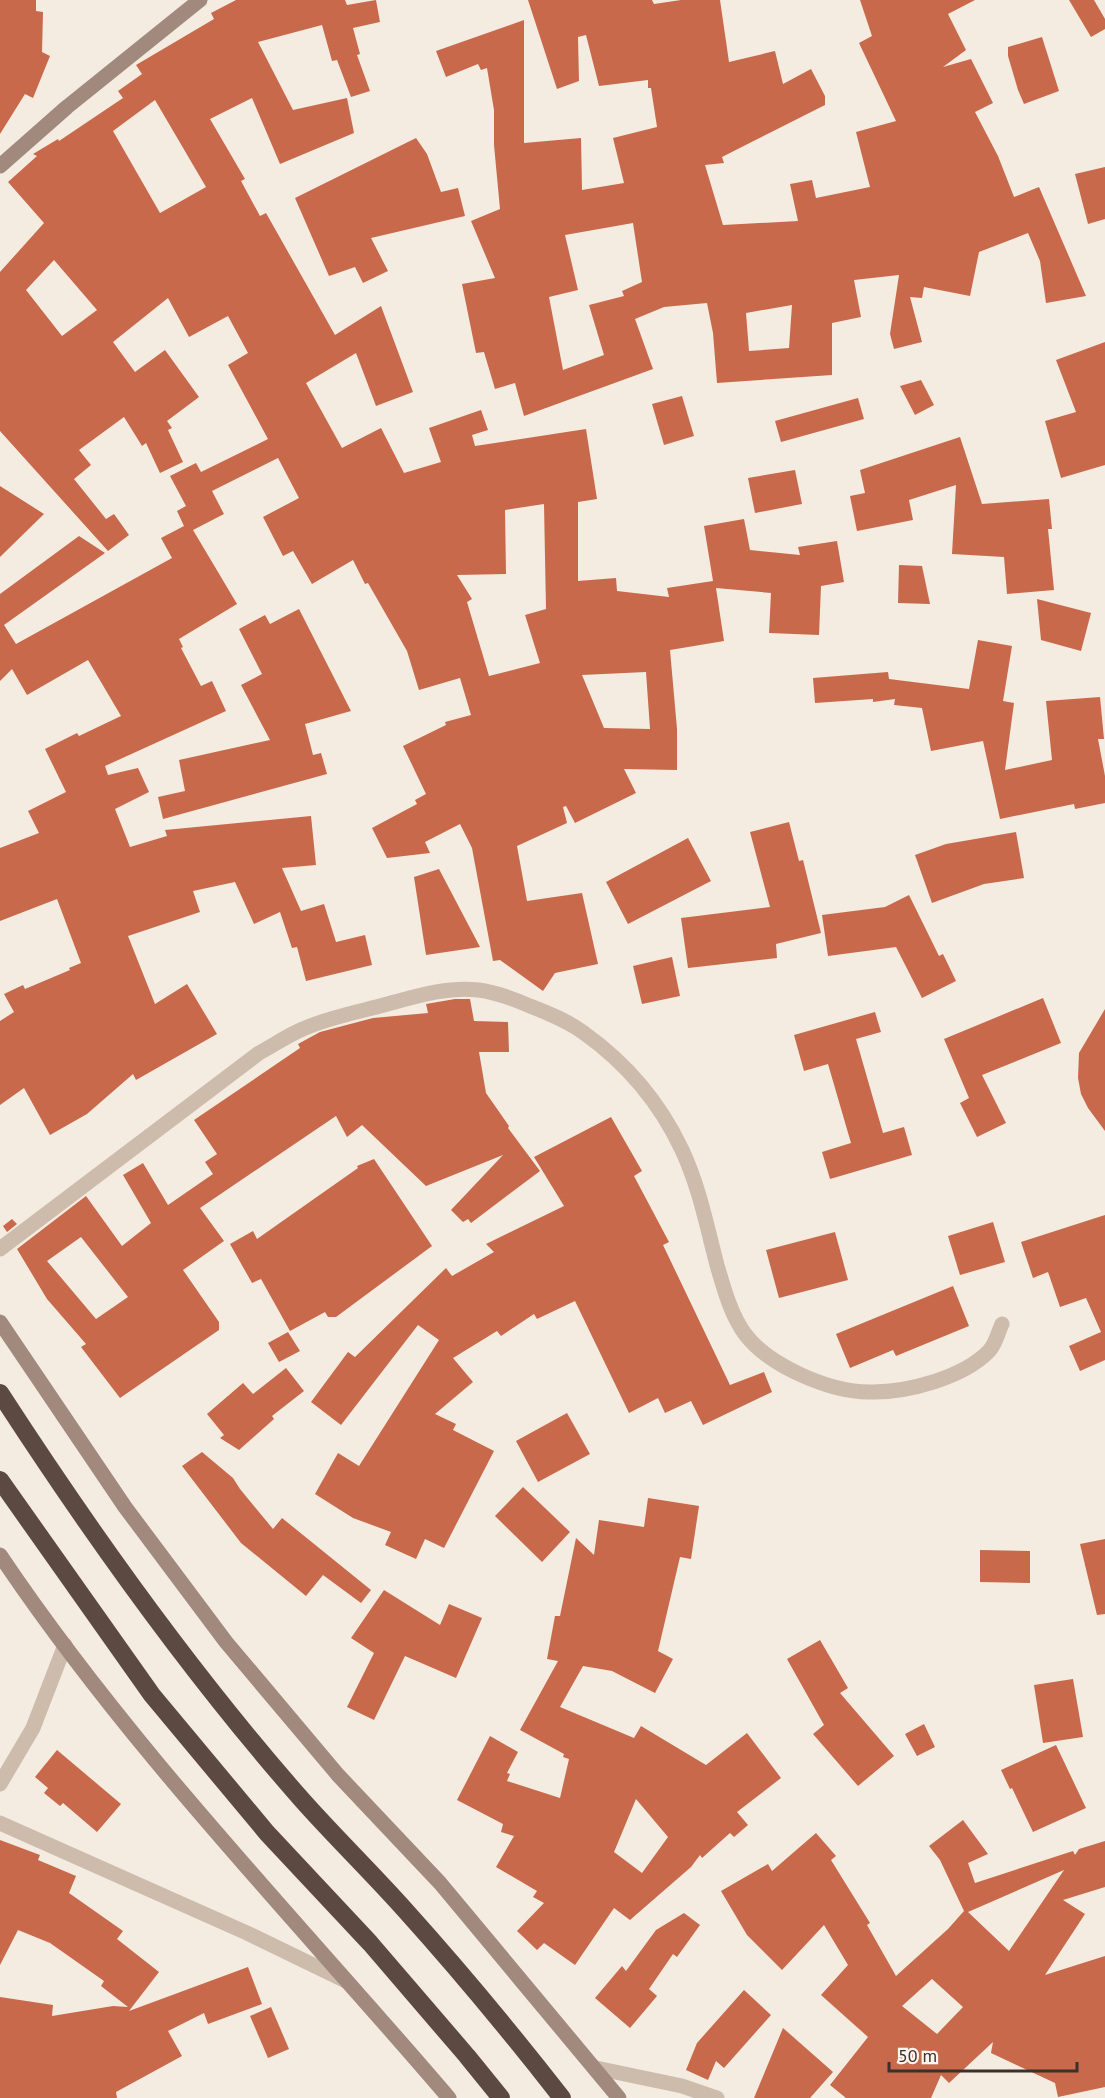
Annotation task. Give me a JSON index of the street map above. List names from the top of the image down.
{
  "scale_bar": "50 m"
}
